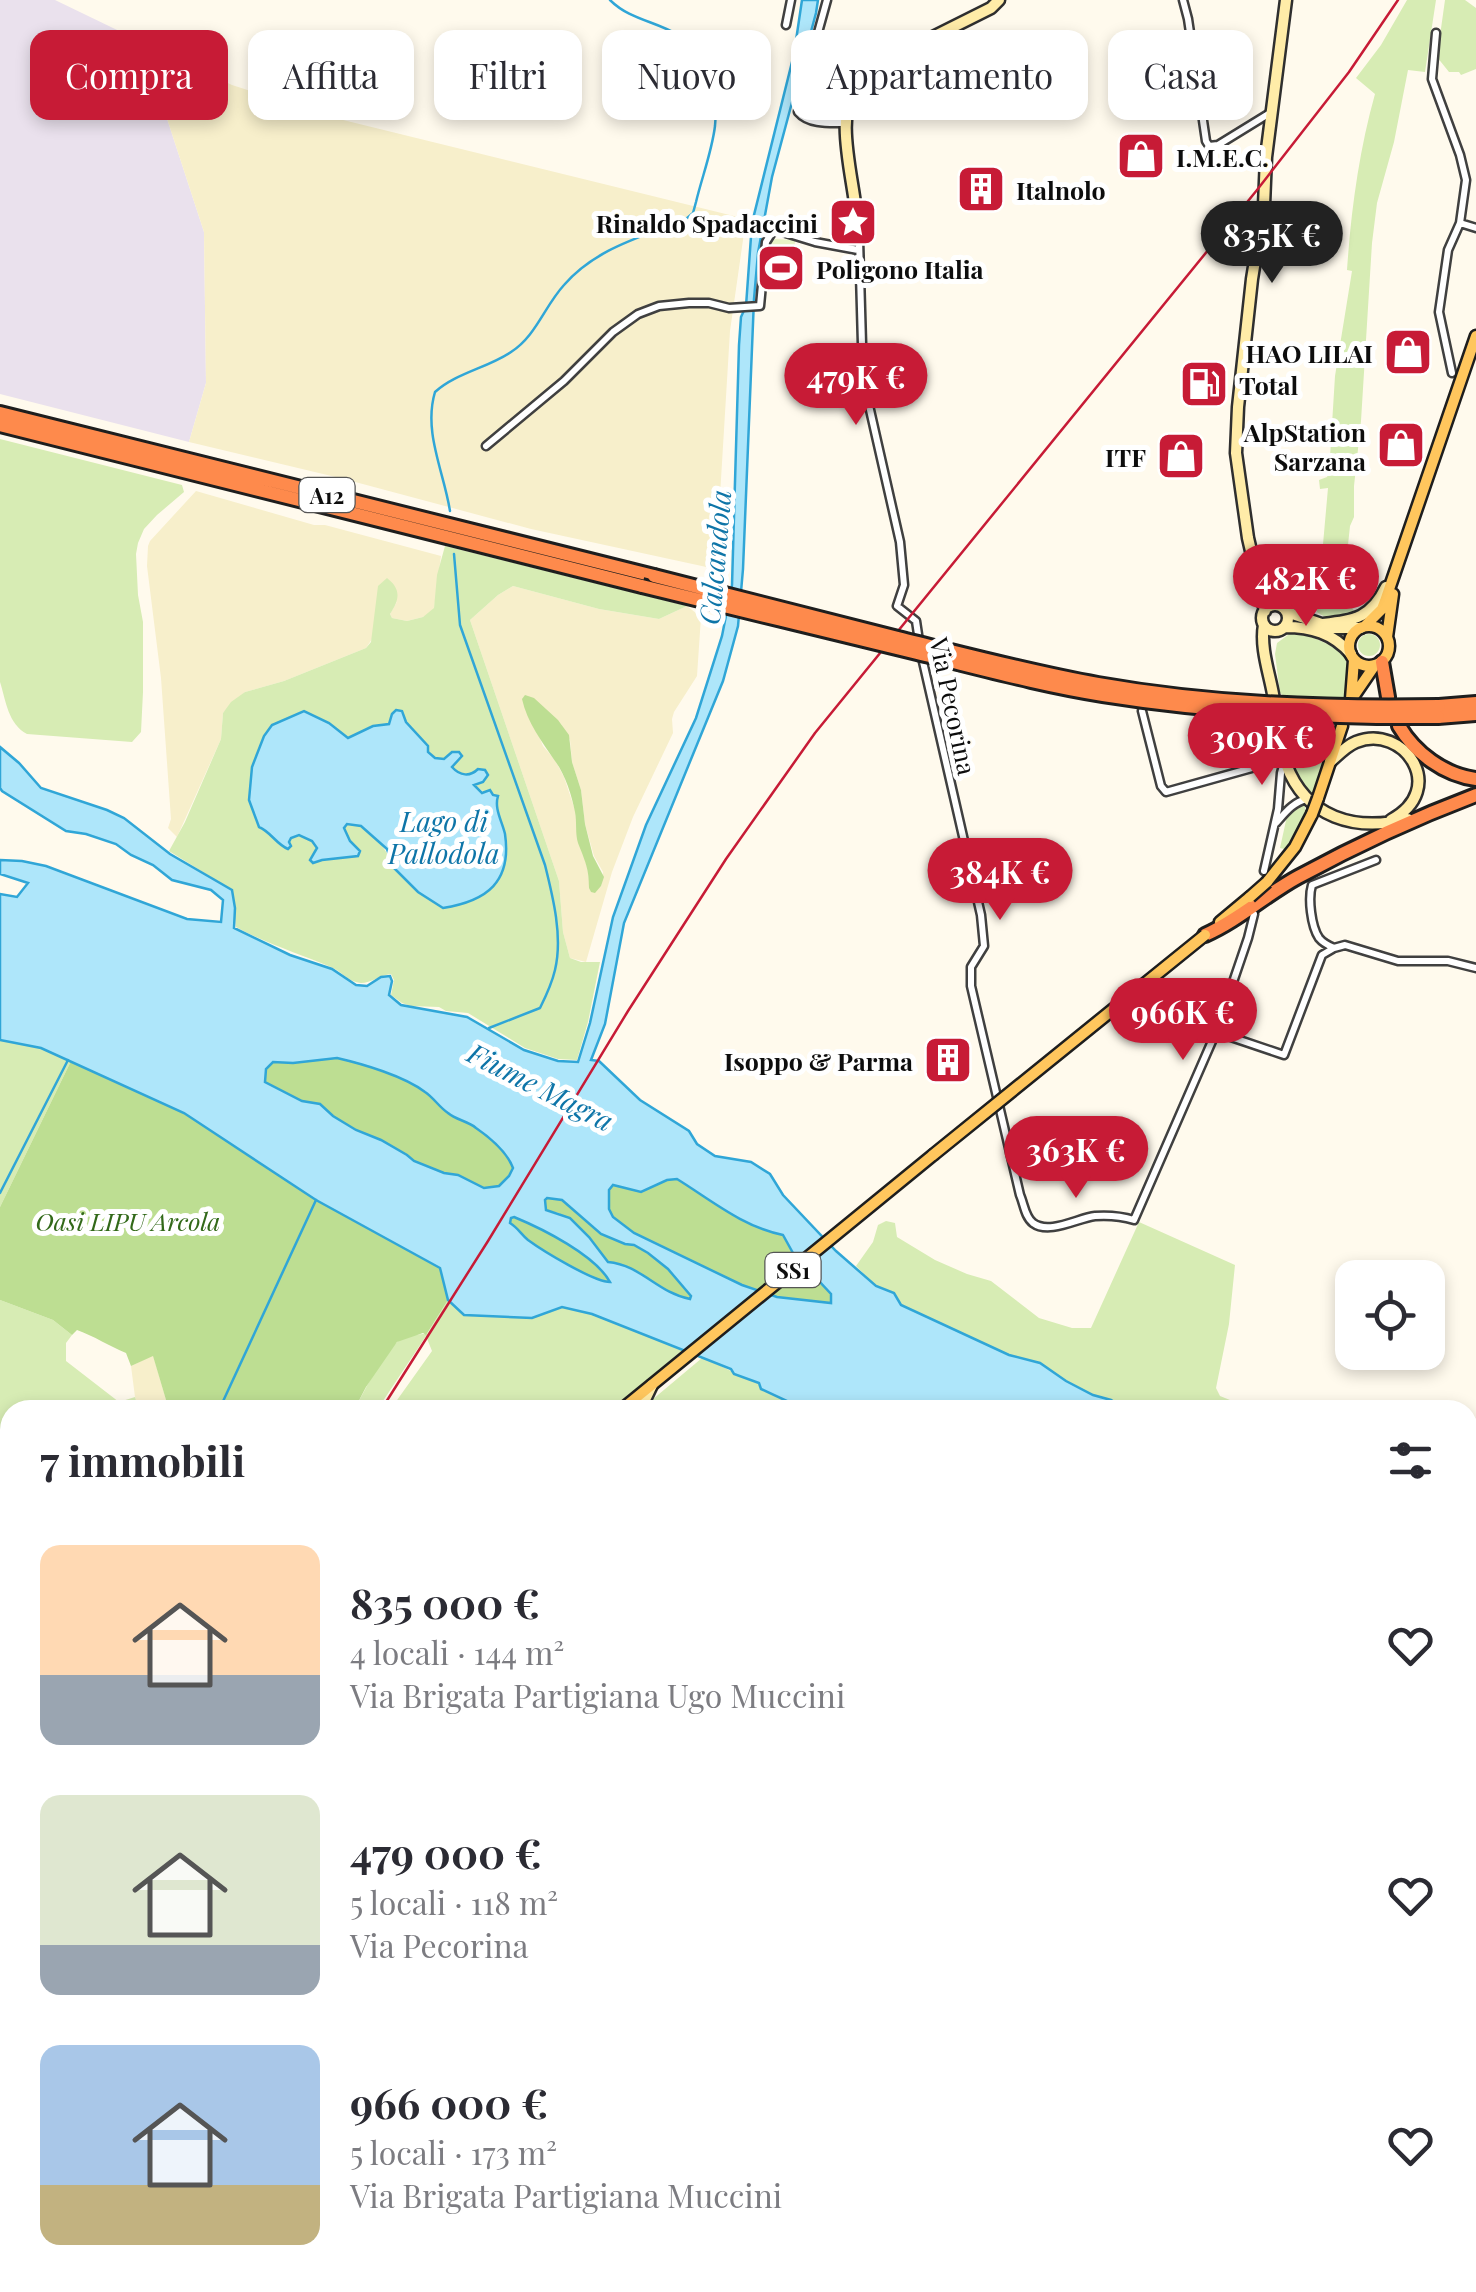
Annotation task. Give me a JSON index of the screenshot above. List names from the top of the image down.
{
  "streets": {
    "highway": ["A12"],
    "main road": ["Via Pecorina", "SS1"]
  },
  "water": ["Calcandola", "Lago di Pallodola", "Fiume Magra"],
  "parks": ["Oasi LIPU Arcola"],
  "places": {
    "shop": [
      "I.M.E.C.",
      "HAO LILAI",
      "AlpStation Sarzana",
      "ITF"
    ],
    "building": ["Italnolo", "Isoppo & Parma"],
    "place": ["Rinaldo Spadaccini"],
    "sports": ["Poligono Italia"],
    "fuel station": ["Total"]
  },
  "page": {
    "chip": [
      "Compra",
      "Affitta",
      "Filtri",
      "Nuovo",
      "Appartamento",
      "Casa"
    ],
    "price": [
      "835K €",
      "479K €",
      "482K €",
      "309K €",
      "384K €",
      "966K €",
      "363K €"
    ],
    "heading": "7 immobili",
    "list": [
      {
        "name": "835 000 €",
        "note": "4 locali · 144 m² · Via Brigata Partigiana Ugo Muccini"
      },
      {
        "name": "479 000 €",
        "note": "5 locali · 118 m² · Via Pecorina"
      },
      {
        "name": "966 000 €",
        "note": "5 locali · 173 m² · Via Brigata Partigiana Muccini"
      }
    ]
  }
}
